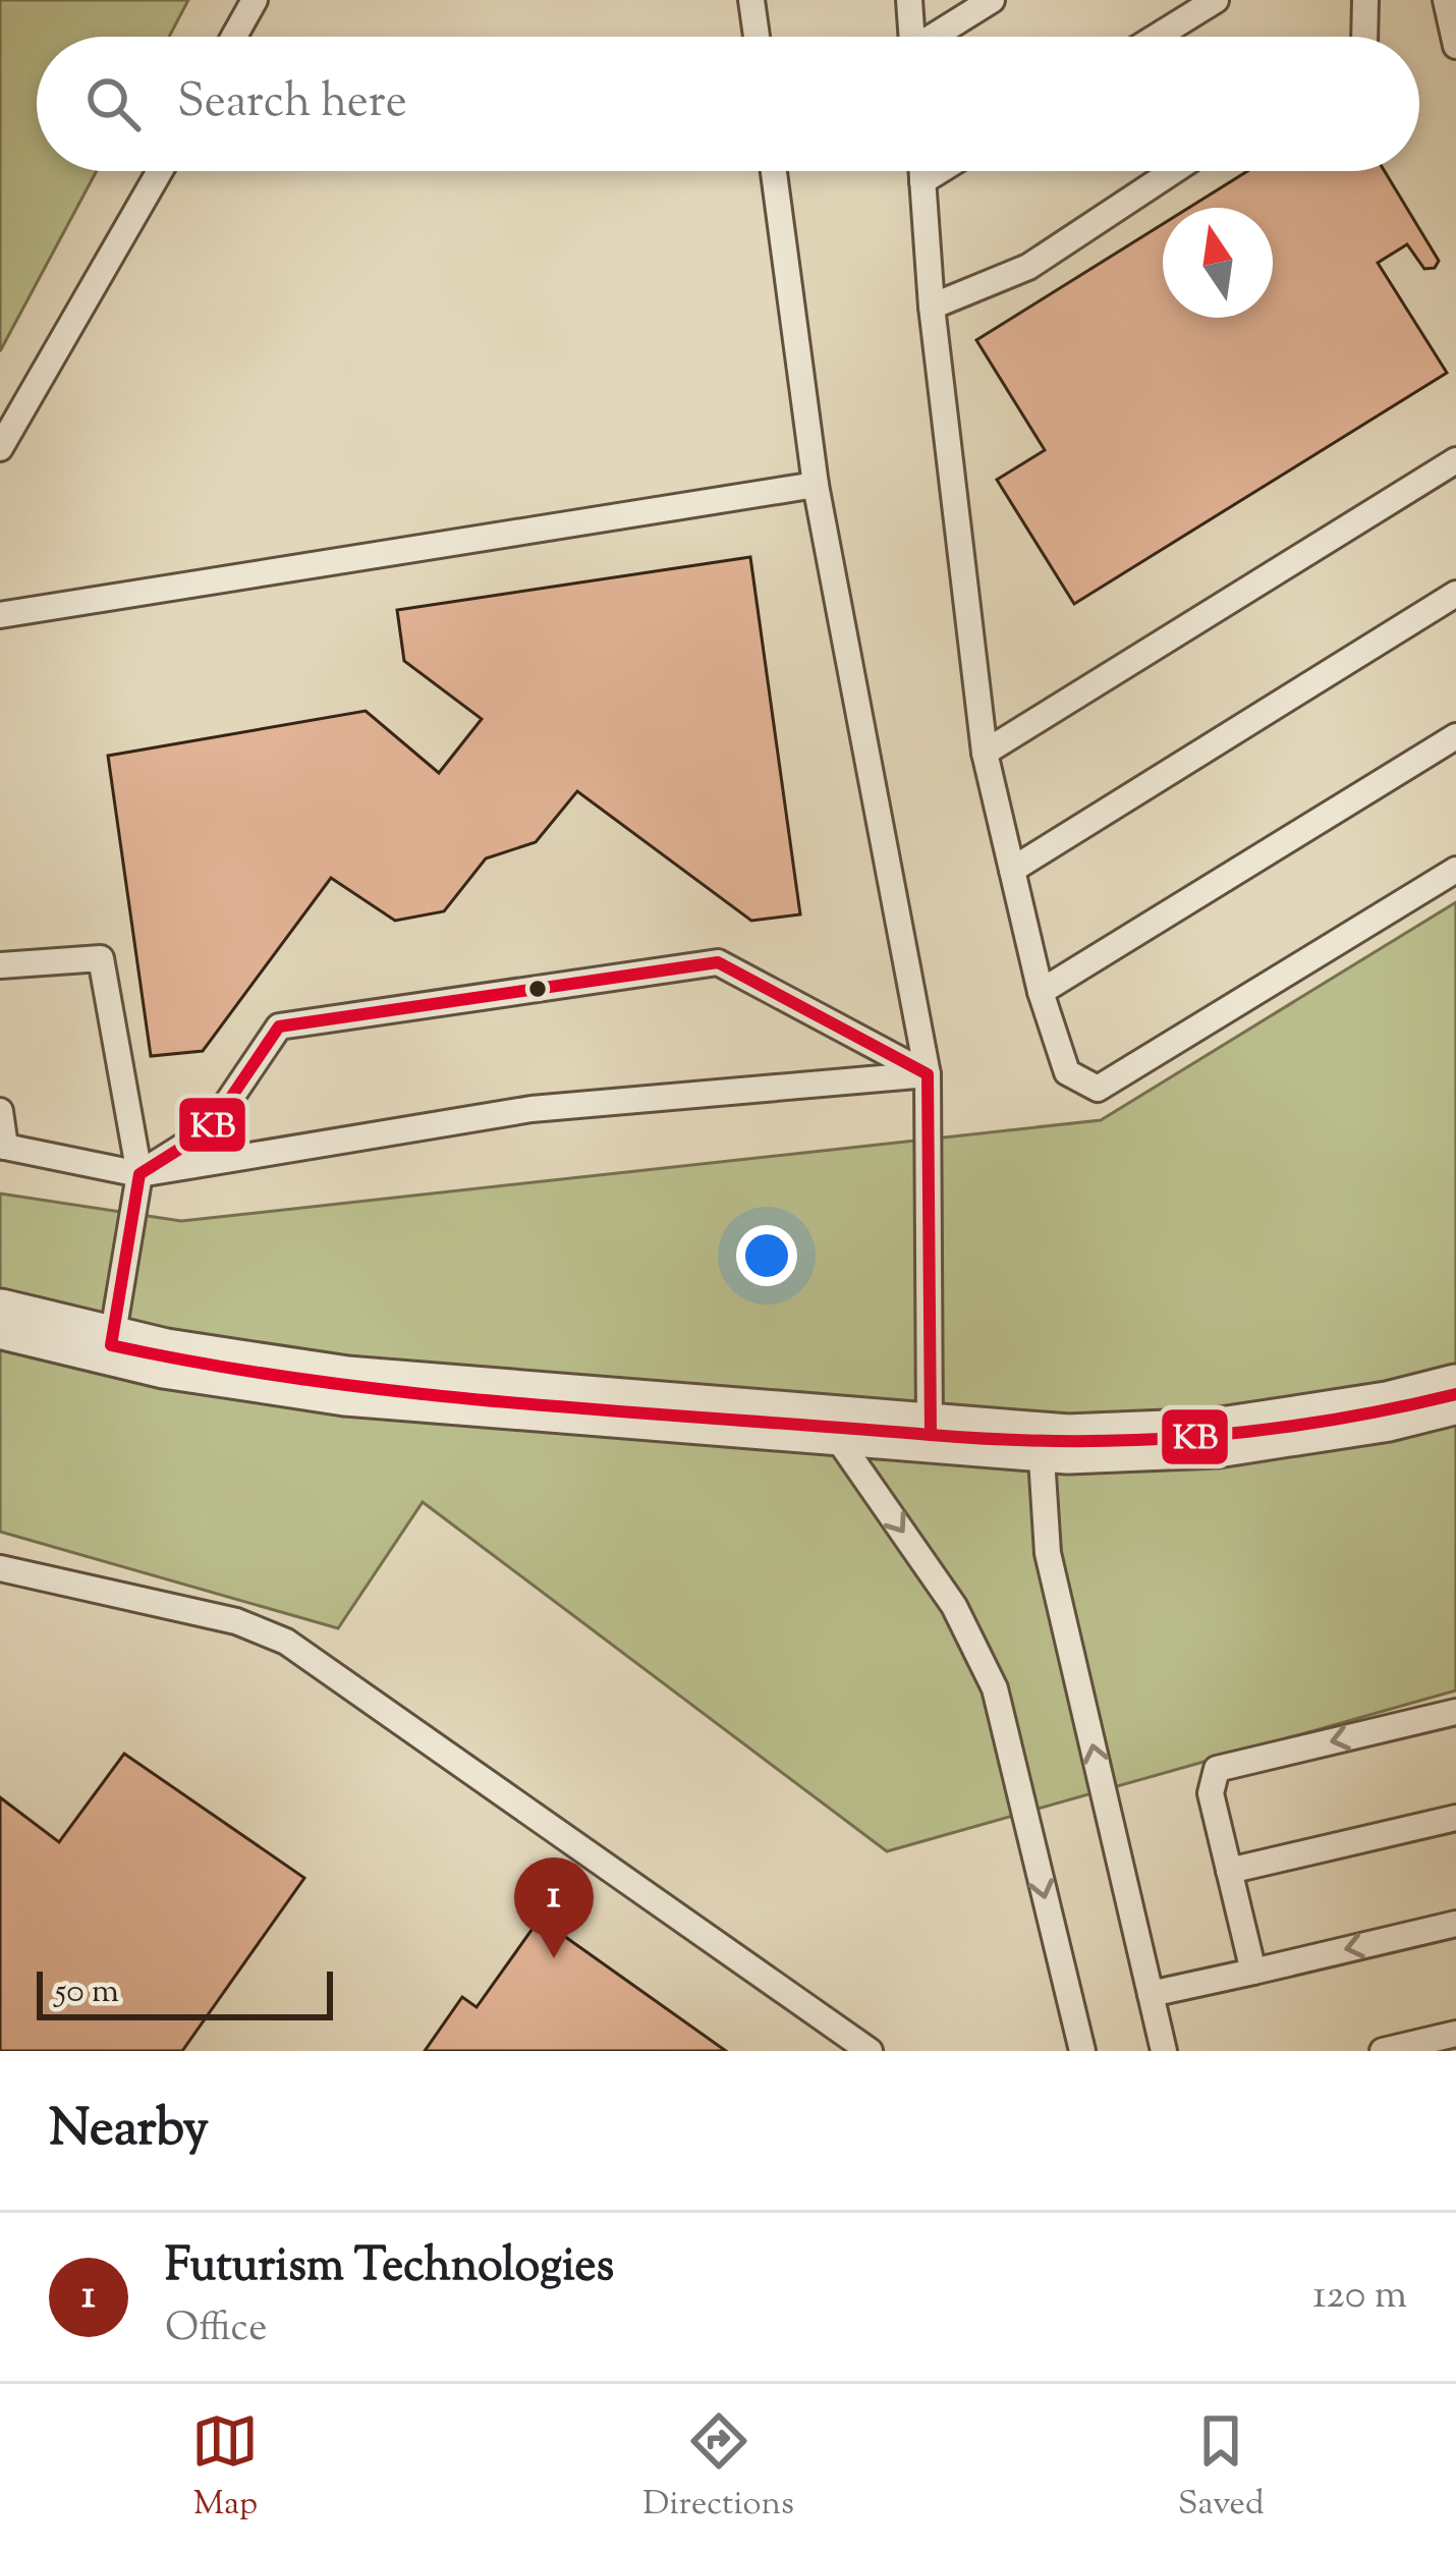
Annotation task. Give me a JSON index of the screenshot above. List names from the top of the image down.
{
  "lines": ["transit line KB"],
  "scale_bar": "50 m",
  "north": "top",
  "page": {
    "search": "Search here",
    "pins": "1",
    "scale": "50 m",
    "heading": "Nearby",
    "list": [
      {
        "mark": "1",
        "name": "Futurism Technologies",
        "note": "Office",
        "value": "120 m"
      }
    ],
    "nav": ["Map", "Directions", "Saved"]
  }
}
